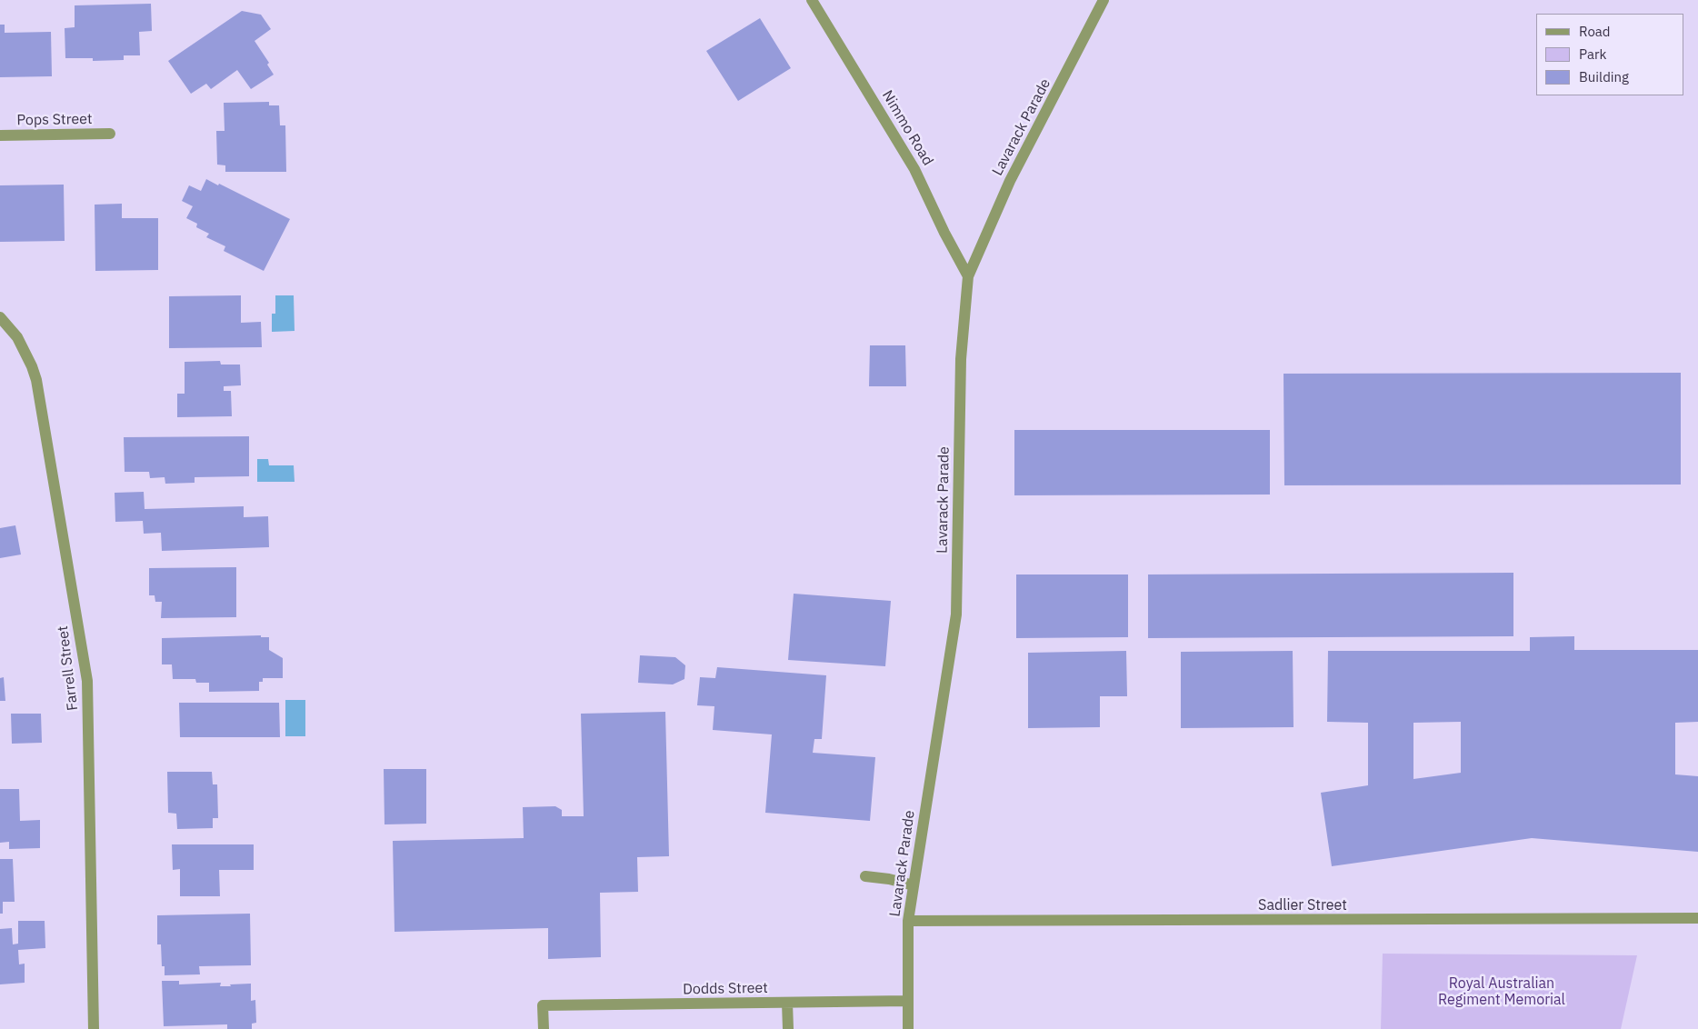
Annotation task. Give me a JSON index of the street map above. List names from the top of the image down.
{
  "streets": {
    "street": [
      "Pops Street",
      "Lavarack Parade",
      "Nimmo Road",
      "Farrell Street",
      "Sadlier Street",
      "Dodds Street"
    ]
  },
  "crossings": [
    ["Lavarack Parade", "Nimmo Road"],
    ["Lavarack Parade", "Sadlier Street"],
    ["Lavarack Parade", "Dodds Street"]
  ],
  "parks": ["Royal Australian Regiment Memorial"],
  "legend": ["Road", "Park", "Building"]
}
